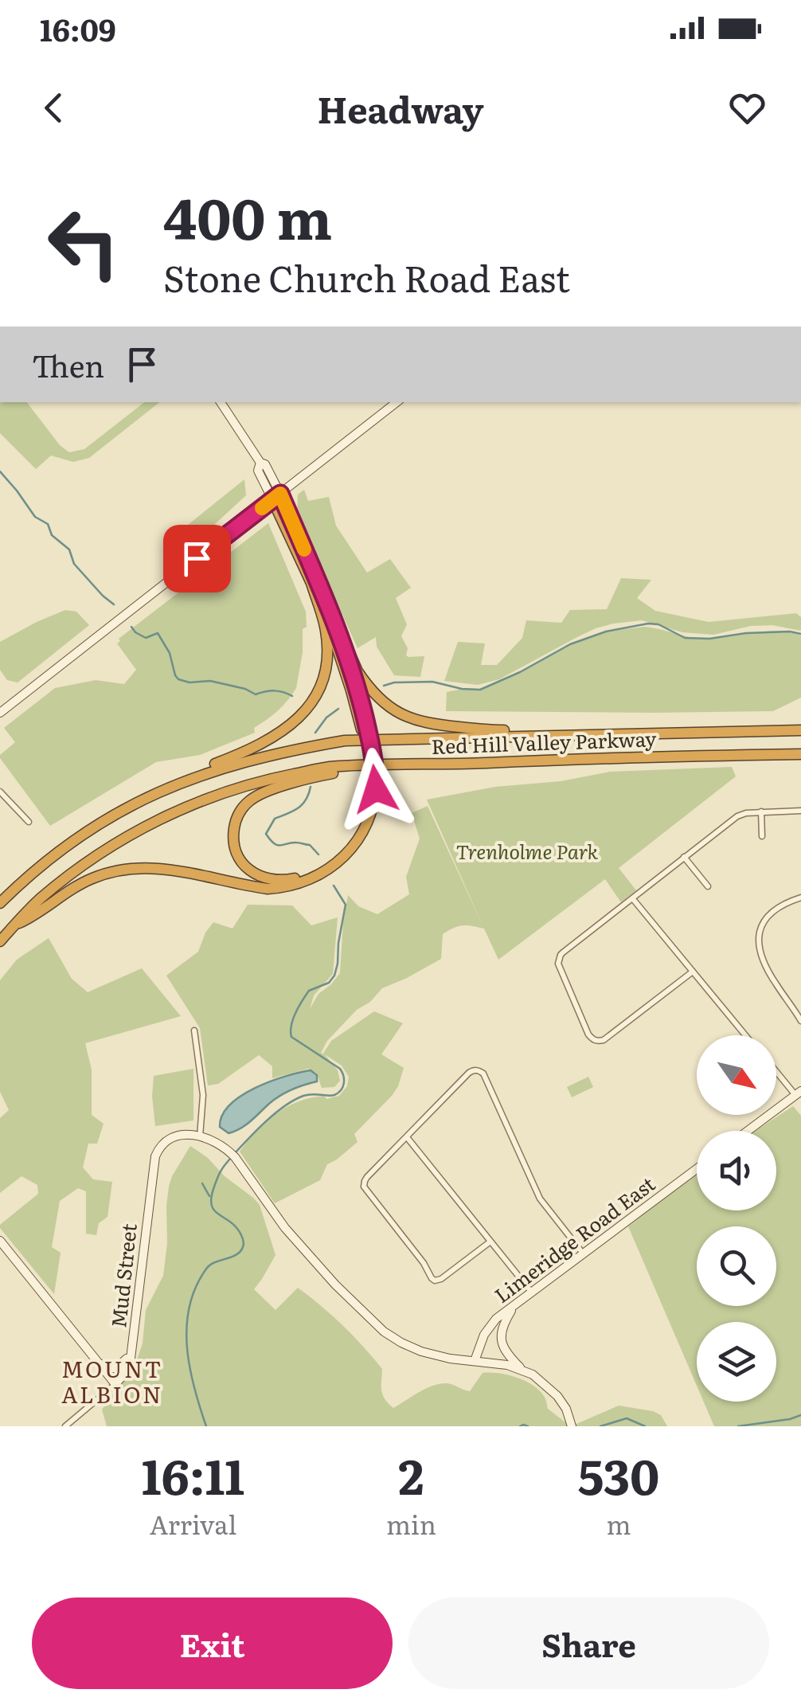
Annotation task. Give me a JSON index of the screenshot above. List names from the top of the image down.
{
  "streets": {
    "highway": ["Red Hill Valley Parkway"],
    "main road": ["Limeridge Road East", "Mud Street"]
  },
  "districts": ["MOUNT ALBION"],
  "parks": ["Trenholme Park"],
  "north": "bottom right",
  "page": {
    "status": "16:09",
    "header": "Headway",
    "turn": ["400 m", "Stone Church Road East"],
    "then": "Then",
    "eta": [
      "16:11",
      "Arrival",
      "2",
      "min",
      "530",
      "m"
    ],
    "buttons": ["Exit", "Share"]
  }
}
